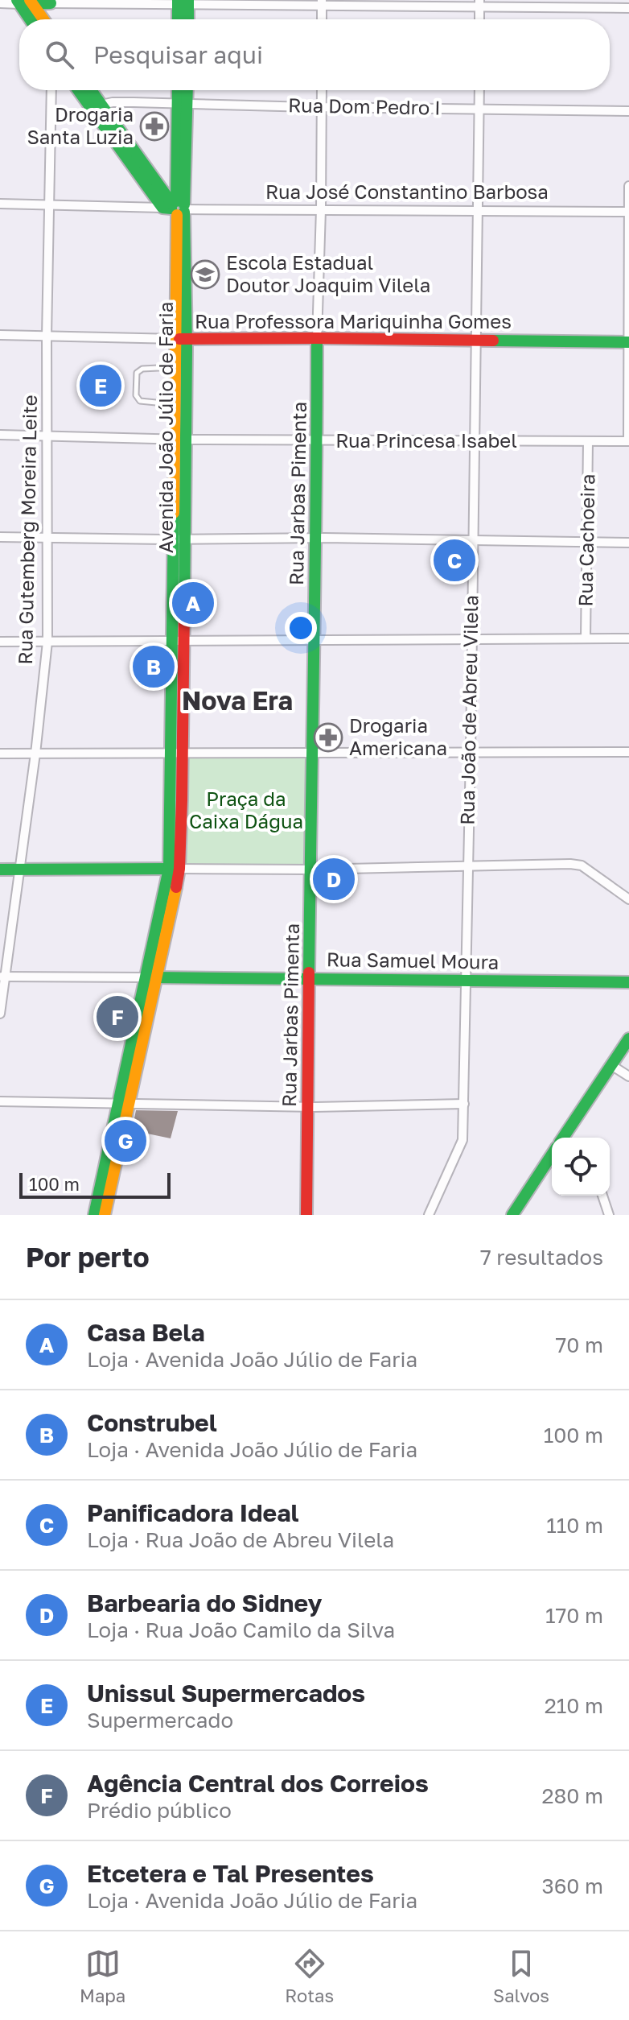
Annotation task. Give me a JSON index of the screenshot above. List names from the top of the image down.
{
  "streets": {
    "street": [
      "Rua Dom Pedro I",
      "Rua José Constantino Barbosa",
      "Rua Professora Mariquinha Gomes",
      "Avenida João Júlio de Faria",
      "Rua Princesa Isabel",
      "Rua Jarbas Pimenta",
      "Rua Gutemberg Moreira Leite",
      "Rua Cachoeira",
      "Rua João de Abreu Vilela",
      "Rua Samuel Moura"
    ]
  },
  "crossings": [
    ["Rua Dom Pedro I", "Avenida João Júlio de Faria"],
    ["Rua Dom Pedro I", "Rua Jarbas Pimenta"],
    ["Rua Dom Pedro I", "Rua João de Abreu Vilela"],
    ["Rua José Constantino Barbosa", "Avenida João Júlio de Faria"],
    ["Rua José Constantino Barbosa", "Rua Jarbas Pimenta"],
    ["Rua José Constantino Barbosa", "Rua Gutemberg Moreira Leite"],
    ["Rua José Constantino Barbosa", "Rua João de Abreu Vilela"],
    ["Rua Professora Mariquinha Gomes", "Avenida João Júlio de Faria"],
    ["Rua Professora Mariquinha Gomes", "Rua Jarbas Pimenta"],
    ["Rua Professora Mariquinha Gomes", "Rua Gutemberg Moreira Leite"],
    ["Rua Professora Mariquinha Gomes", "Rua João de Abreu Vilela"],
    ["Avenida João Júlio de Faria", "Rua Princesa Isabel"],
    ["Avenida João Júlio de Faria", "Rua Samuel Moura"],
    ["Rua Princesa Isabel", "Rua Jarbas Pimenta"],
    ["Rua Princesa Isabel", "Rua Gutemberg Moreira Leite"],
    ["Rua Princesa Isabel", "Rua Cachoeira"],
    ["Rua Princesa Isabel", "Rua João de Abreu Vilela"],
    ["Rua Jarbas Pimenta", "Rua Samuel Moura"],
    ["Rua Gutemberg Moreira Leite", "Rua Samuel Moura"],
    ["Rua João de Abreu Vilela", "Rua Samuel Moura"]
  ],
  "districts": ["Nova Era"],
  "parks": ["Praça da Caixa Dágua"],
  "places": {
    "pharmacy": ["Drogaria Santa Luzia", "Drogaria Americana"],
    "school or university": ["Escola Estadual Doutor Joaquim Vilela"]
  },
  "scale_bar": "100 m",
  "page": {
    "search": "Pesquisar aqui",
    "pins": [
      "E",
      "C",
      "A",
      "B",
      "D",
      "F",
      "G"
    ],
    "scale": "100 m",
    "heading": ["Por perto", "7 resultados"],
    "list": [
      {
        "mark": "A",
        "name": "Casa Bela",
        "note": "Loja · Avenida João Júlio de Faria",
        "value": "70 m"
      },
      {
        "mark": "B",
        "name": "Construbel",
        "note": "Loja · Avenida João Júlio de Faria",
        "value": "100 m"
      },
      {
        "mark": "C",
        "name": "Panificadora Ideal",
        "note": "Loja · Rua João de Abreu Vilela",
        "value": "110 m"
      },
      {
        "mark": "D",
        "name": "Barbearia do Sidney",
        "note": "Loja · Rua João Camilo da Silva",
        "value": "170 m"
      },
      {
        "mark": "E",
        "name": "Unissul Supermercados",
        "note": "Supermercado",
        "value": "210 m"
      },
      {
        "mark": "F",
        "name": "Agência Central dos Correios",
        "note": "Prédio público",
        "value": "280 m"
      },
      {
        "mark": "G",
        "name": "Etcetera e Tal Presentes",
        "note": "Loja · Avenida João Júlio de Faria",
        "value": "360 m"
      }
    ],
    "nav": ["Mapa", "Rotas", "Salvos"]
  }
}
